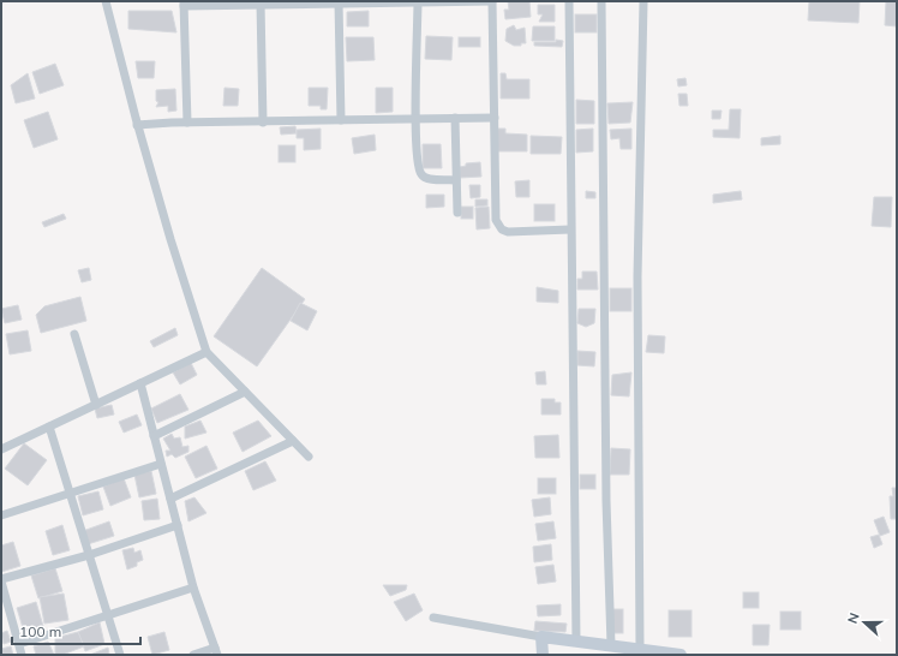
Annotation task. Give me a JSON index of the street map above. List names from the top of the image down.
{
  "scale_bar": "100 m",
  "north": "left"
}
